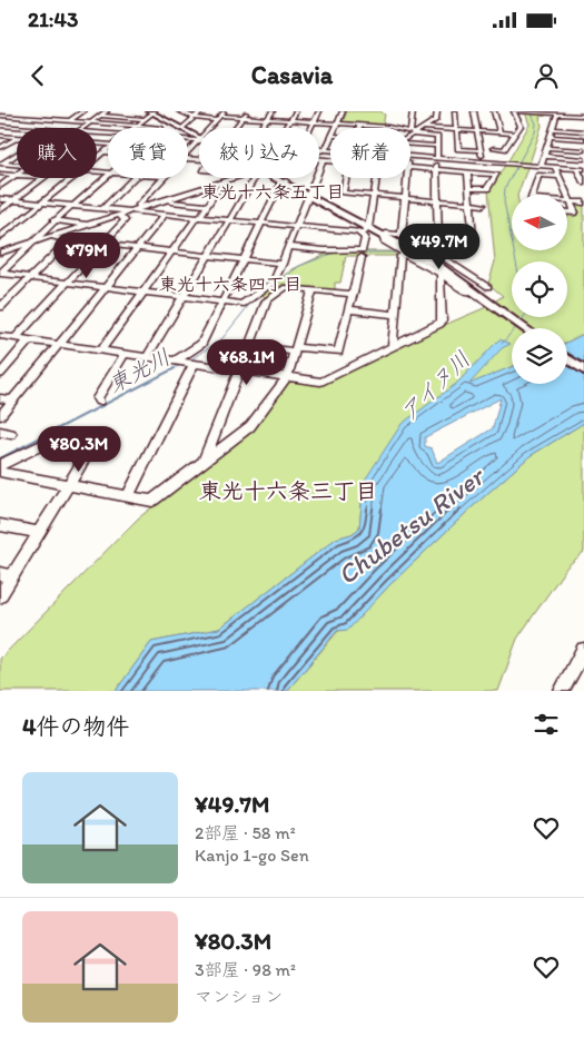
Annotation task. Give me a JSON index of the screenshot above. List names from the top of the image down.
{
  "districts": ["東光十六条五丁目", "東光十六条四丁目", "東光十六条三丁目"],
  "water": ["東光川", "アイヌ川", "Chubetsu River"],
  "north": "left",
  "page": {
    "status": "21:43",
    "header": "Casavia",
    "chip": [
      "購入",
      "賃貸",
      "絞り込み",
      "新着"
    ],
    "price": [
      "¥49.7M",
      "¥79M",
      "¥68.1M",
      "¥80.3M"
    ],
    "heading": "4件の物件",
    "list": [
      {
        "name": "¥49.7M",
        "note": "2部屋 · 58 m² · Kanjo 1-go Sen"
      },
      {
        "name": "¥80.3M",
        "note": "3部屋 · 98 m² · マンション"
      }
    ]
  }
}
